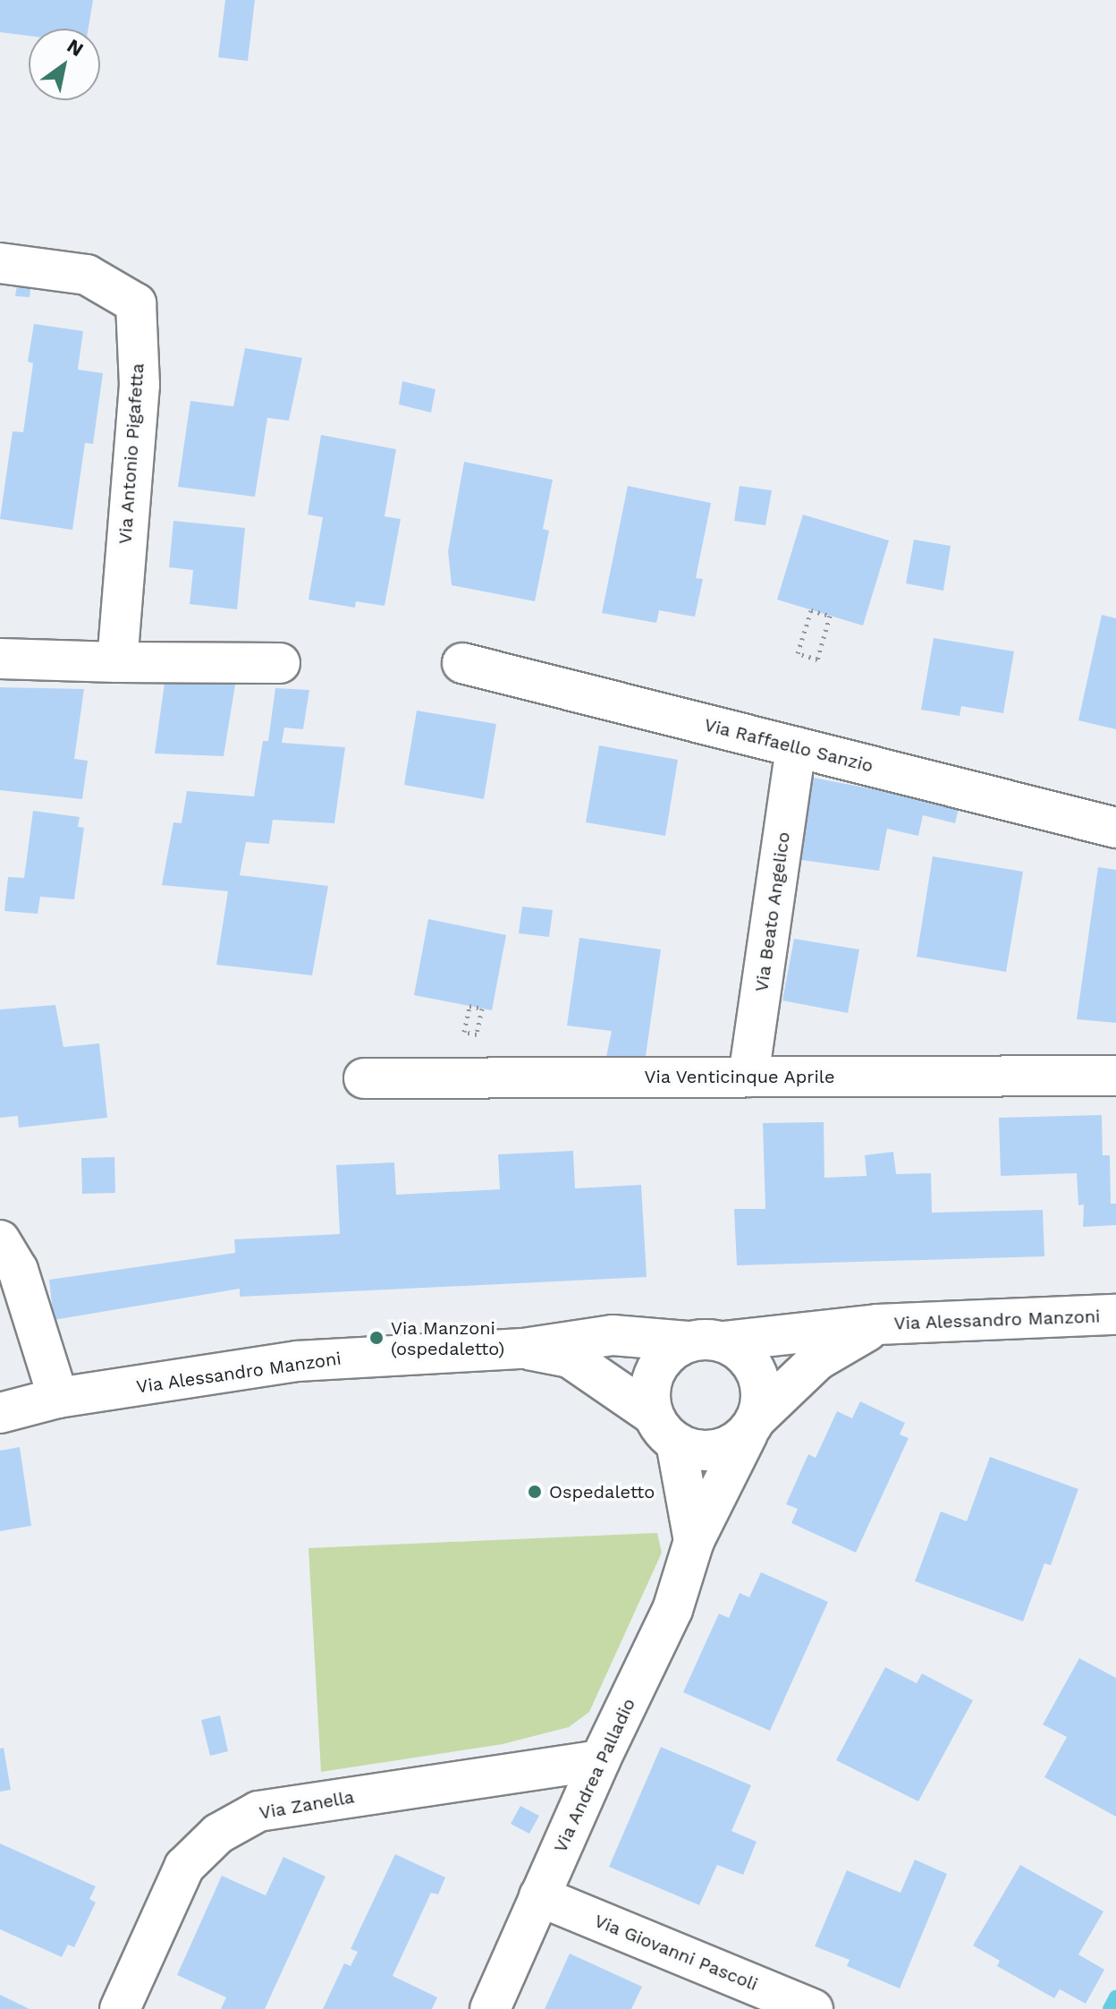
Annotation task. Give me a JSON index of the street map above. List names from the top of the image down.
{
  "streets": {
    "street": [
      "Via Antonio Pigafetta",
      "Via Raffaello Sanzio",
      "Via Beato Angelico",
      "Via Venticinque Aprile",
      "Via Alessandro Manzoni",
      "Via Andrea Palladio",
      "Via Zanella",
      "Via Giovanni Pascoli"
    ]
  },
  "crossings": [
    ["Via Raffaello Sanzio", "Via Beato Angelico"],
    ["Via Beato Angelico", "Via Venticinque Aprile"],
    ["Via Alessandro Manzoni", "Via Andrea Palladio"],
    ["Via Andrea Palladio", "Via Zanella"],
    ["Via Andrea Palladio", "Via Giovanni Pascoli"]
  ],
  "places": ["Via Manzoni (ospedaletto)", "Ospedaletto"],
  "north": "top right"
}
